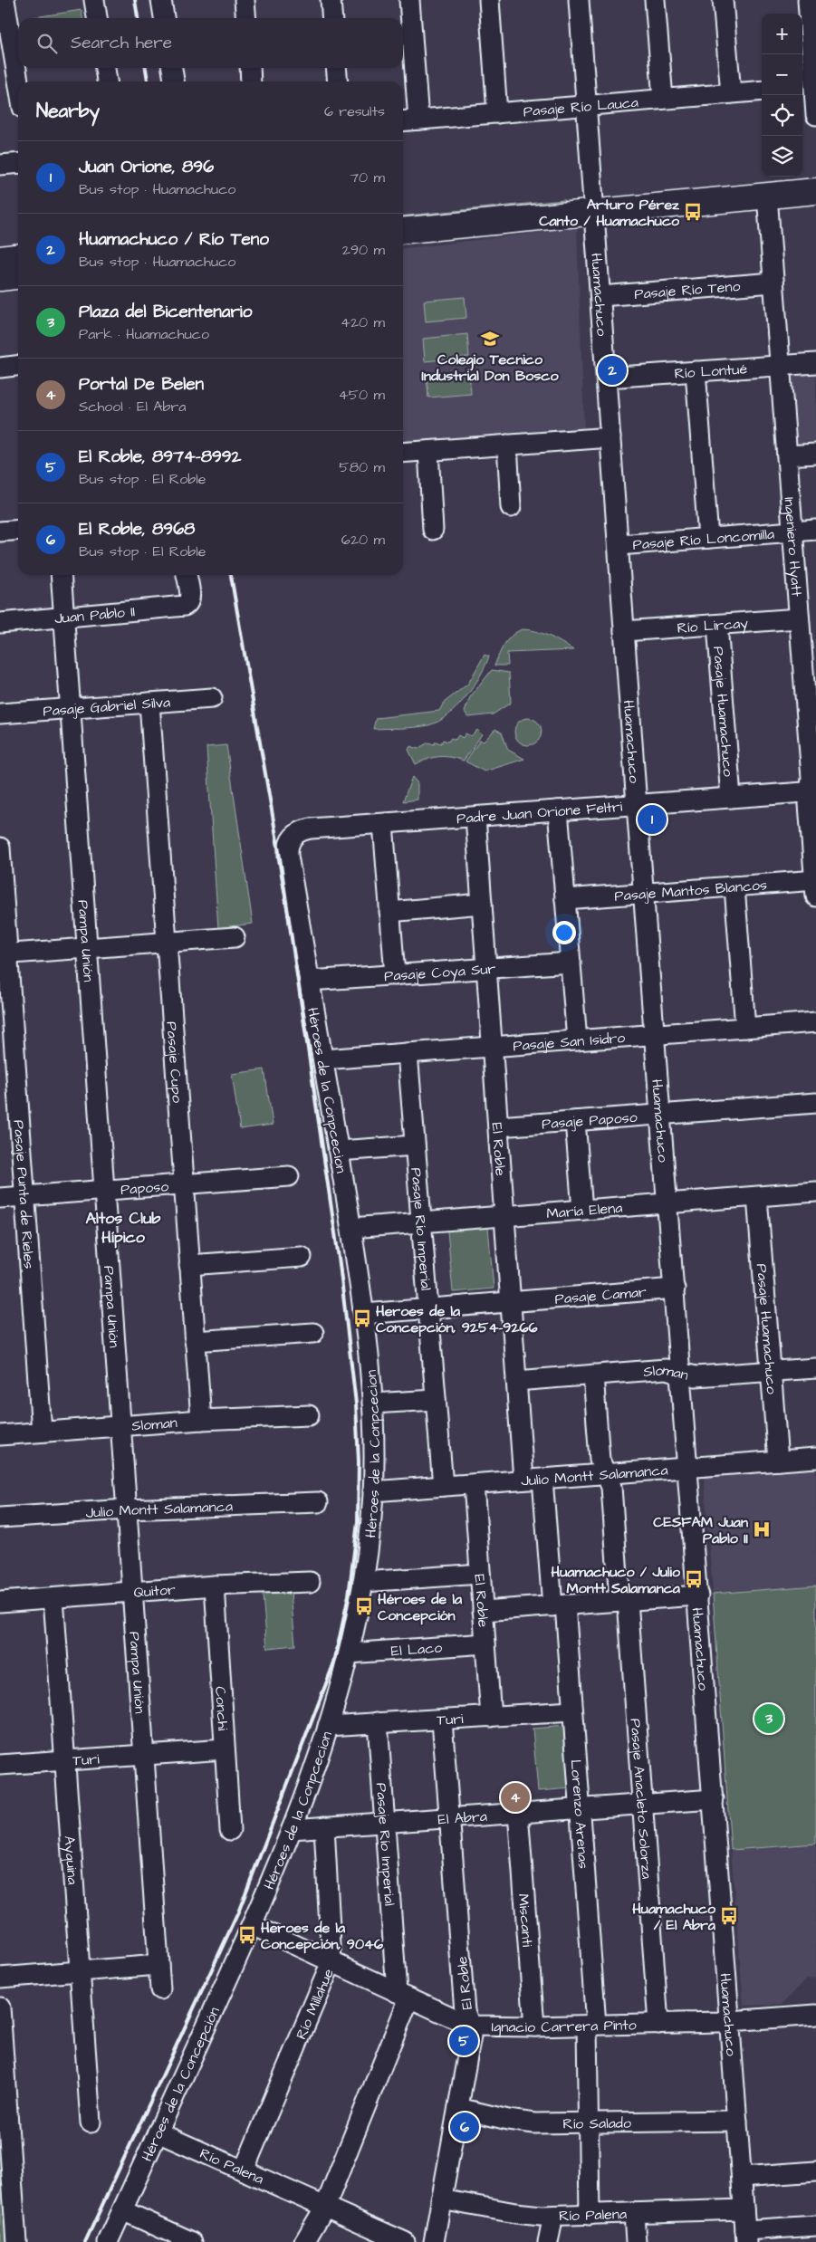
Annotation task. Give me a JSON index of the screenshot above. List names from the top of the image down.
{
  "streets": {
    "street": [
      "Pasaje Río Lauca",
      "Pasaje Río Teno",
      "Huamachuco",
      "Río Lontué",
      "Pasaje Río Loncomilla",
      "Ingeniero Hyatt",
      "Juan Pablo II",
      "Río Lircay",
      "Pasaje Gabriel Silva",
      "Pasaje Huamachuco",
      "Padre Juan Orione Feltri",
      "Pasaje Mantos Blancos",
      "Pampa Unión",
      "Pasaje Coya Sur",
      "Pasaje San Isidro",
      "Pasaje Cupo",
      "Héroes de la Conpcecion",
      "Pasaje Paposo",
      "El Roble",
      "Paposo",
      "Pasaje Punta de Rieles",
      "María Elena",
      "Pasaje Río Imperial",
      "Pasaje Camar",
      "Sloman",
      "Julio Montt Salamanca",
      "Quitor",
      "El Laco",
      "Conchi",
      "Turi",
      "Pasaje Anacleto Solorza",
      "Lorenzo Arenas",
      "El Abra",
      "Ayquina",
      "Miscanti",
      "Río Millahue",
      "Ignacio Carrera Pinto",
      "Héroes de la Concepción",
      "Río Salado",
      "Río Palena"
    ]
  },
  "crossings": [
    ["Pasaje Río Lauca", "Huamachuco"],
    ["Pasaje Río Teno", "Huamachuco"],
    ["Pasaje Río Teno", "Ingeniero Hyatt"],
    ["Huamachuco", "Río Lontué"],
    ["Huamachuco", "Pasaje Río Loncomilla"],
    ["Huamachuco", "Río Lircay"],
    ["Huamachuco", "Padre Juan Orione Feltri"],
    ["Huamachuco", "Pasaje Mantos Blancos"],
    ["Huamachuco", "Pasaje San Isidro"],
    ["Huamachuco", "Pasaje Paposo"],
    ["Huamachuco", "María Elena"],
    ["Huamachuco", "Pasaje Camar"],
    ["Huamachuco", "Sloman"],
    ["Huamachuco", "Julio Montt Salamanca"],
    ["Huamachuco", "El Abra"],
    ["Huamachuco", "Ignacio Carrera Pinto"],
    ["Huamachuco", "Río Salado"],
    ["Huamachuco", "Río Palena"],
    ["Río Lontué", "Ingeniero Hyatt"],
    ["Pasaje Río Loncomilla", "Ingeniero Hyatt"],
    ["Ingeniero Hyatt", "Río Lircay"],
    ["Ingeniero Hyatt", "Padre Juan Orione Feltri"],
    ["Ingeniero Hyatt", "Pasaje Mantos Blancos"],
    ["Juan Pablo II", "Pampa Unión"],
    ["Río Lircay", "Pasaje Huamachuco"],
    ["Pasaje Gabriel Silva", "Pampa Unión"],
    ["Pasaje Gabriel Silva", "Pasaje Cupo"],
    ["Pasaje Huamachuco", "Padre Juan Orione Feltri"],
    ["Pasaje Huamachuco", "María Elena"],
    ["Pasaje Huamachuco", "Sloman"],
    ["Pasaje Huamachuco", "Julio Montt Salamanca"],
    ["Padre Juan Orione Feltri", "Héroes de la Conpcecion"],
    ["Padre Juan Orione Feltri", "El Roble"],
    ["Pampa Unión", "Paposo"],
    ["Pampa Unión", "Sloman"],
    ["Pampa Unión", "Julio Montt Salamanca"],
    ["Pampa Unión", "Quitor"],
    ["Pampa Unión", "Turi"],
    ["Pasaje Coya Sur", "Héroes de la Conpcecion"],
    ["Pasaje Coya Sur", "El Roble"],
    ["Pasaje San Isidro", "Héroes de la Conpcecion"],
    ["Pasaje San Isidro", "El Roble"],
    ["Pasaje San Isidro", "Pasaje Río Imperial"],
    ["Pasaje Cupo", "Paposo"],
    ["Pasaje Cupo", "Sloman"],
    ["Héroes de la Conpcecion", "María Elena"],
    ["Héroes de la Conpcecion", "Pasaje Camar"],
    ["Héroes de la Conpcecion", "Julio Montt Salamanca"],
    ["Héroes de la Conpcecion", "El Laco"],
    ["Héroes de la Conpcecion", "Turi"],
    ["Héroes de la Conpcecion", "El Abra"],
    ["Héroes de la Conpcecion", "Ignacio Carrera Pinto"],
    ["Héroes de la Conpcecion", "Héroes de la Concepción"],
    ["Pasaje Paposo", "El Roble"],
    ["El Roble", "María Elena"],
    ["El Roble", "Pasaje Camar"],
    ["El Roble", "Sloman"],
    ["El Roble", "Julio Montt Salamanca"],
    ["El Roble", "El Laco"],
    ["El Roble", "Turi"],
    ["El Roble", "El Abra"],
    ["El Roble", "Ignacio Carrera Pinto"],
    ["El Roble", "Río Salado"],
    ["El Roble", "Río Palena"],
    ["Paposo", "Pasaje Punta de Rieles"],
    ["Pasaje Punta de Rieles", "Sloman"],
    ["María Elena", "Pasaje Río Imperial"],
    ["Pasaje Río Imperial", "Pasaje Camar"],
    ["Pasaje Río Imperial", "Julio Montt Salamanca"],
    ["Pasaje Río Imperial", "Turi"],
    ["Pasaje Río Imperial", "El Abra"],
    ["Pasaje Río Imperial", "Ignacio Carrera Pinto"],
    ["Pasaje Río Imperial", "Río Palena"],
    ["Sloman", "Pasaje Anacleto Solorza"],
    ["Julio Montt Salamanca", "Pasaje Anacleto Solorza"],
    ["Julio Montt Salamanca", "Lorenzo Arenas"],
    ["Quitor", "Conchi"],
    ["Quitor", "Ayquina"],
    ["Conchi", "Turi"],
    ["Turi", "Lorenzo Arenas"],
    ["Turi", "Ayquina"],
    ["Pasaje Anacleto Solorza", "El Abra"],
    ["Pasaje Anacleto Solorza", "Ignacio Carrera Pinto"],
    ["Lorenzo Arenas", "El Abra"],
    ["Lorenzo Arenas", "Ignacio Carrera Pinto"],
    ["Lorenzo Arenas", "Río Salado"],
    ["Lorenzo Arenas", "Río Palena"],
    ["El Abra", "Miscanti"],
    ["El Abra", "Río Millahue"],
    ["Miscanti", "Ignacio Carrera Pinto"],
    ["Río Millahue", "Ignacio Carrera Pinto"],
    ["Río Millahue", "Río Palena"],
    ["Ignacio Carrera Pinto", "Héroes de la Concepción"],
    ["Héroes de la Concepción", "Río Palena"]
  ],
  "districts": ["Altos Club Hípico"],
  "places": {
    "bus stop": [
      "Arturo Pérez Canto / Huamachuco",
      "Heroes de la Concepción, 9254-9266",
      "Huamachuco / Julio Montt Salamanca",
      "Héroes de la Concepción",
      "Huamachuco / El Abra",
      "Heroes de la Concepción, 9046"
    ],
    "school or university": ["Colegio Tecnico Industrial Don Bosco"],
    "hospital": ["CESFAM Juan Pablo II"]
  },
  "page": {
    "map_buttons": ["+", "−"],
    "search": "Search here",
    "heading": ["Nearby", "6 results"],
    "list": [
      {
        "mark": "1",
        "name": "Juan Orione, 896",
        "note": "Bus stop · Huamachuco",
        "value": "70 m"
      },
      {
        "mark": "2",
        "name": "Huamachuco / Río Teno",
        "note": "Bus stop · Huamachuco",
        "value": "290 m"
      },
      {
        "mark": "3",
        "name": "Plaza del Bicentenario",
        "note": "Park · Huamachuco",
        "value": "420 m"
      },
      {
        "mark": "4",
        "name": "Portal De Belen",
        "note": "School · El Abra",
        "value": "450 m"
      },
      {
        "mark": "5",
        "name": "El Roble, 8974-8992",
        "note": "Bus stop · El Roble",
        "value": "580 m"
      },
      {
        "mark": "6",
        "name": "El Roble, 8968",
        "note": "Bus stop · El Roble",
        "value": "620 m"
      }
    ],
    "pins": [
      "2",
      "1",
      "3",
      "4",
      "5",
      "6"
    ]
  }
}
